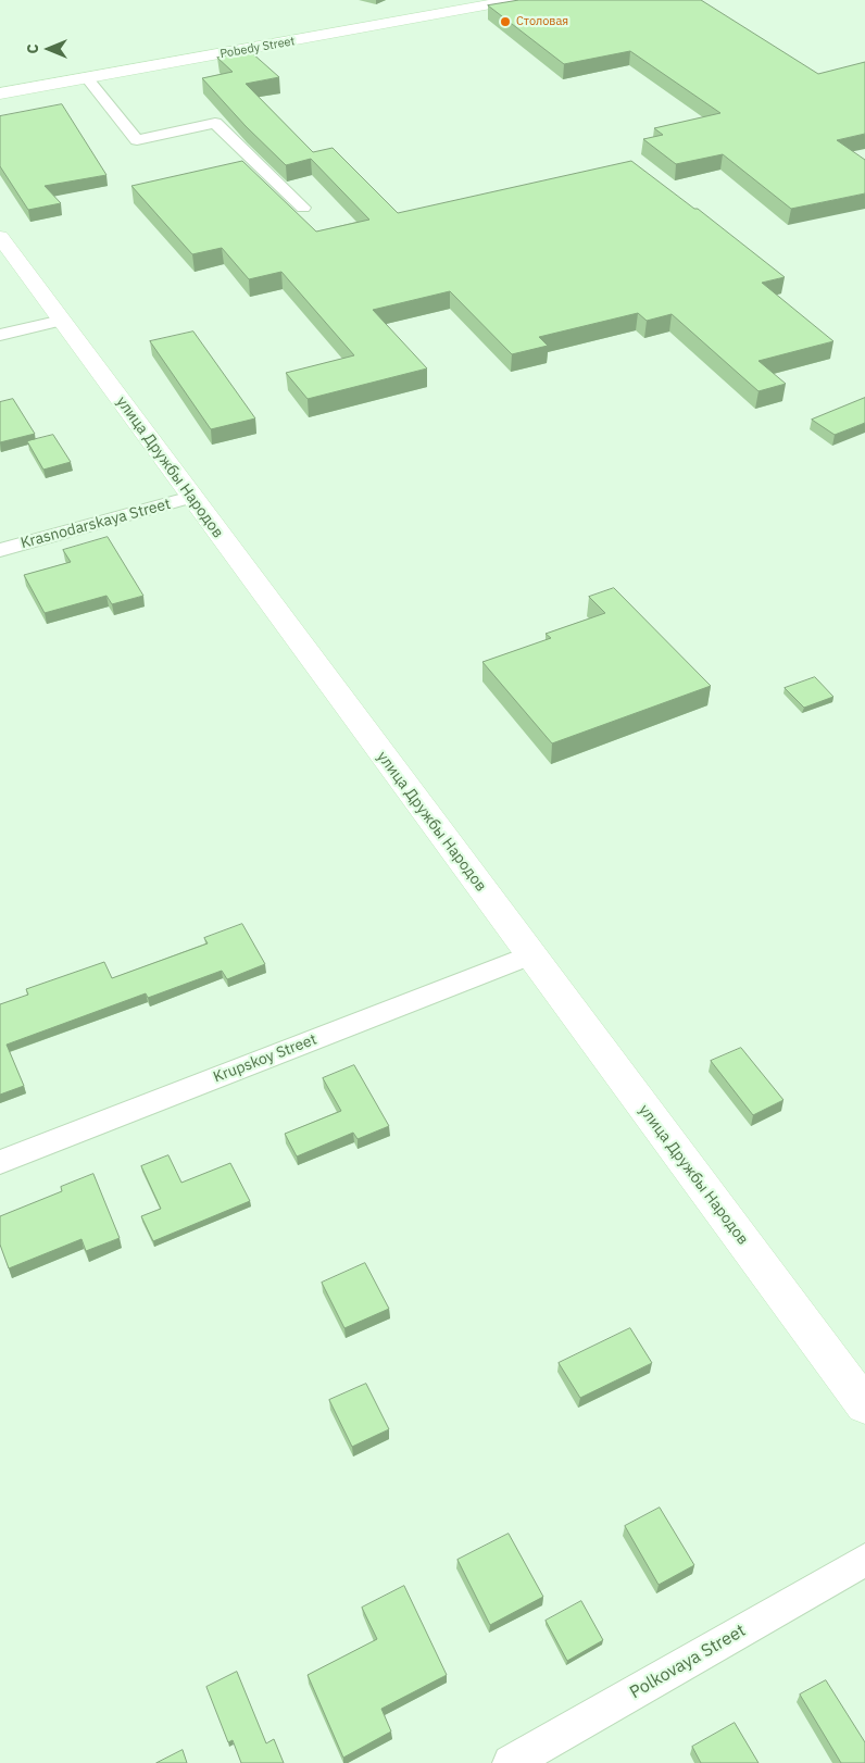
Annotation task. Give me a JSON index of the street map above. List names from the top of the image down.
{
  "streets": {
    "street": [
      "Pobedy Street",
      "улица Дружбы Народов",
      "Krasnodarskaya Street",
      "Krupskoy Street",
      "Polkovaya Street"
    ]
  },
  "crossings": [
    ["улица Дружбы Народов", "Krasnodarskaya Street"],
    ["улица Дружбы Народов", "Krupskoy Street"]
  ],
  "places": ["Столовая"],
  "north": "left"
}
